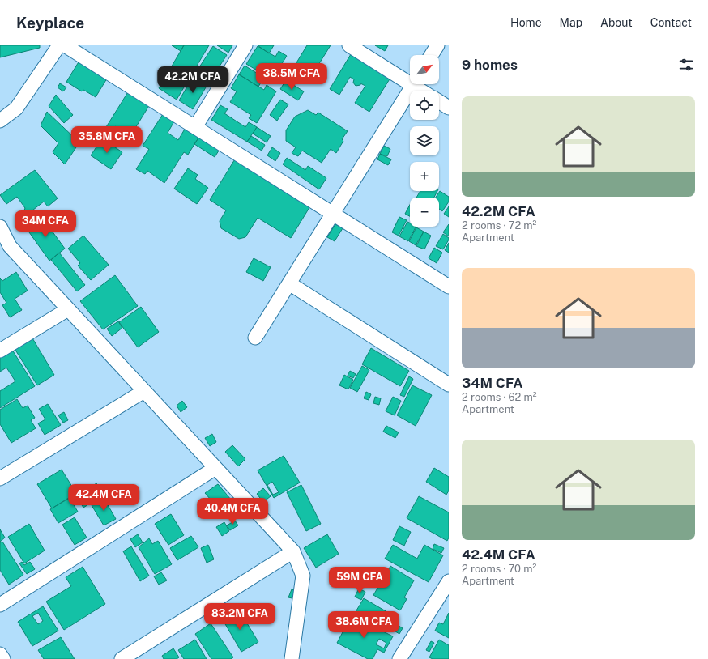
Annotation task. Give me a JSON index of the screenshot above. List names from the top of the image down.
{
  "north": "top right",
  "page": {
    "header": "Keyplace",
    "nav": [
      "Home",
      "Map",
      "About",
      "Contact"
    ],
    "heading": "9 homes",
    "map_buttons": ["+", "−"],
    "price": [
      "38.5M CFA",
      "42.2M CFA",
      "35.8M CFA",
      "34M CFA",
      "42.4M CFA",
      "40.4M CFA",
      "59M CFA",
      "83.2M CFA",
      "38.6M CFA"
    ],
    "list": [
      {
        "name": "42.2M CFA",
        "note": "2 rooms · 72 m² · Apartment"
      },
      {
        "name": "34M CFA",
        "note": "2 rooms · 62 m² · Apartment"
      },
      {
        "name": "42.4M CFA",
        "note": "2 rooms · 70 m² · Apartment"
      }
    ]
  }
}
